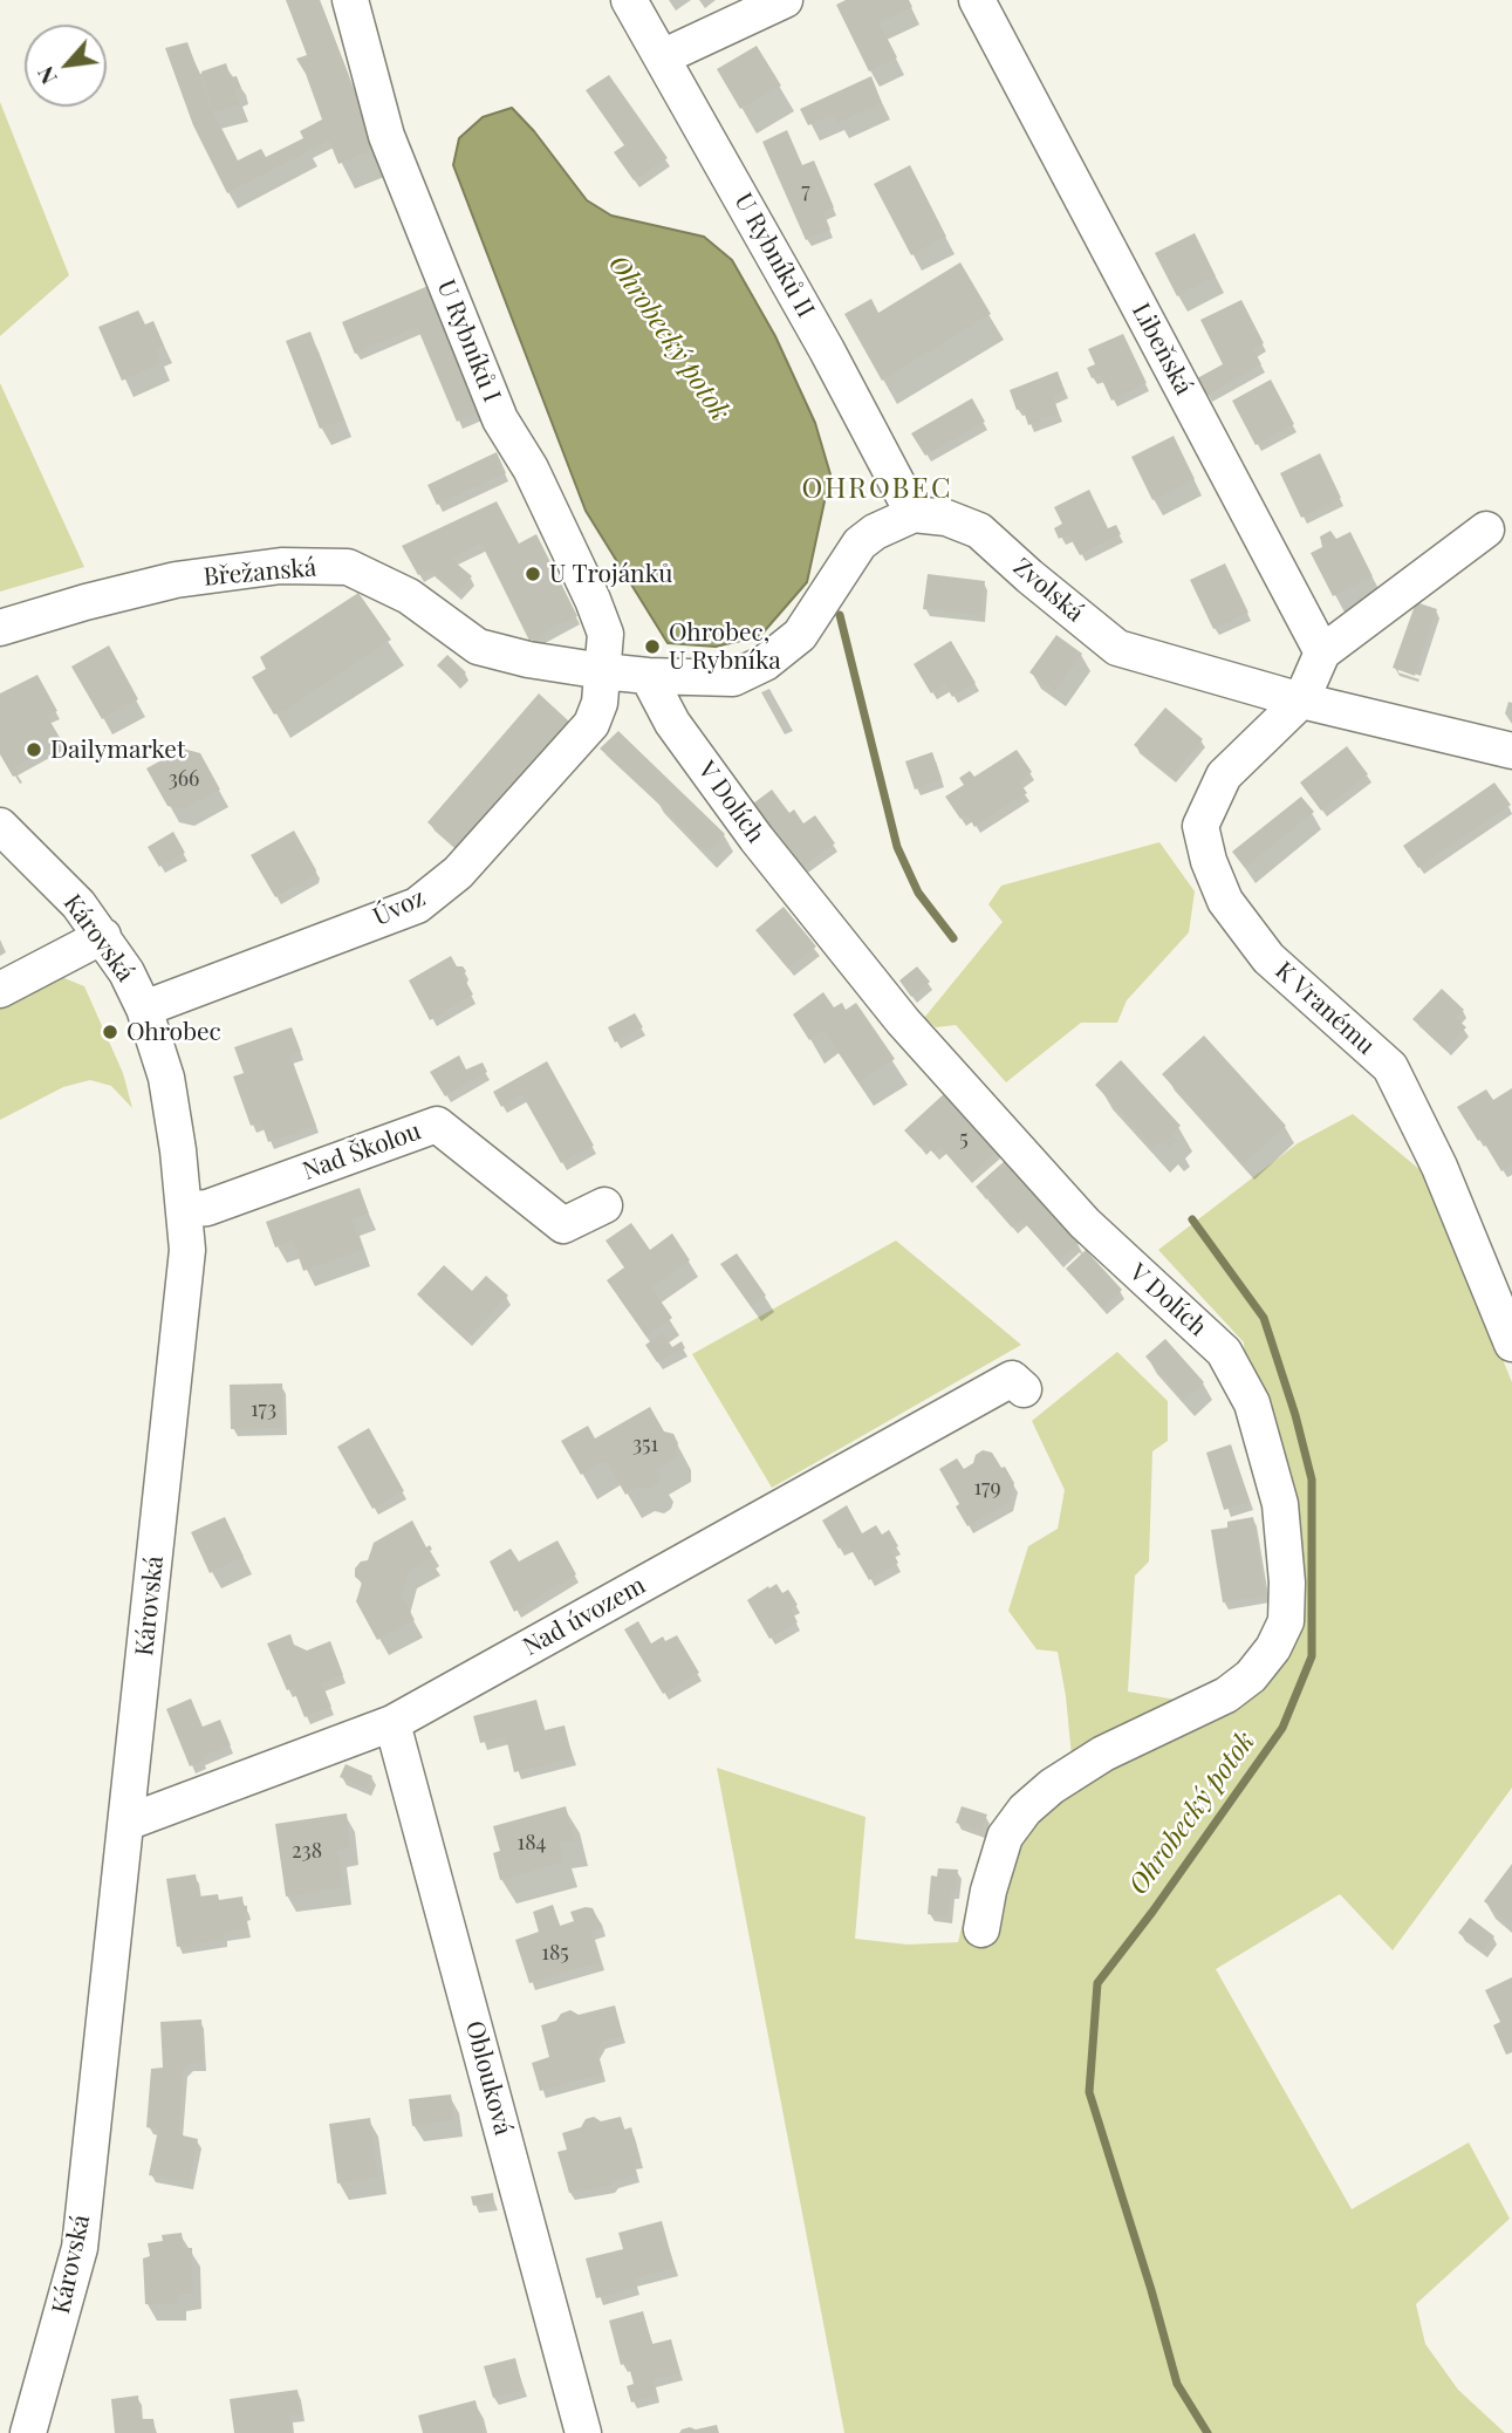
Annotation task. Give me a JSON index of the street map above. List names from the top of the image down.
{
  "streets": {
    "street": [
      "U Rybníků II",
      "U Rybníků I",
      "Libeňská",
      "Břežanská",
      "Zvolská",
      "V Dolích",
      "Úvoz",
      "Károvská",
      "K Vranému",
      "Nad Školou",
      "Nad úvozem",
      "Oblouková"
    ]
  },
  "crossings": [
    ["U Rybníků II", "Zvolská"],
    ["U Rybníků I", "Břežanská"],
    ["U Rybníků I", "Úvoz"],
    ["Břežanská", "V Dolích"],
    ["Břežanská", "Úvoz"],
    ["Zvolská", "K Vranému"],
    ["Úvoz", "Károvská"],
    ["Károvská", "Nad Školou"],
    ["Károvská", "Nad úvozem"],
    ["Nad úvozem", "Oblouková"]
  ],
  "districts": ["OHROBEC"],
  "water": ["Ohrobecký potok"],
  "places": [
    "U Trojánků",
    "Ohrobec, U Rybníka",
    "Dailymarket",
    "Ohrobec"
  ],
  "house_numbers": [
    "7",
    "366",
    "5",
    "173",
    "351",
    "179",
    "184",
    "238",
    "185"
  ],
  "north": "bottom left"
}
